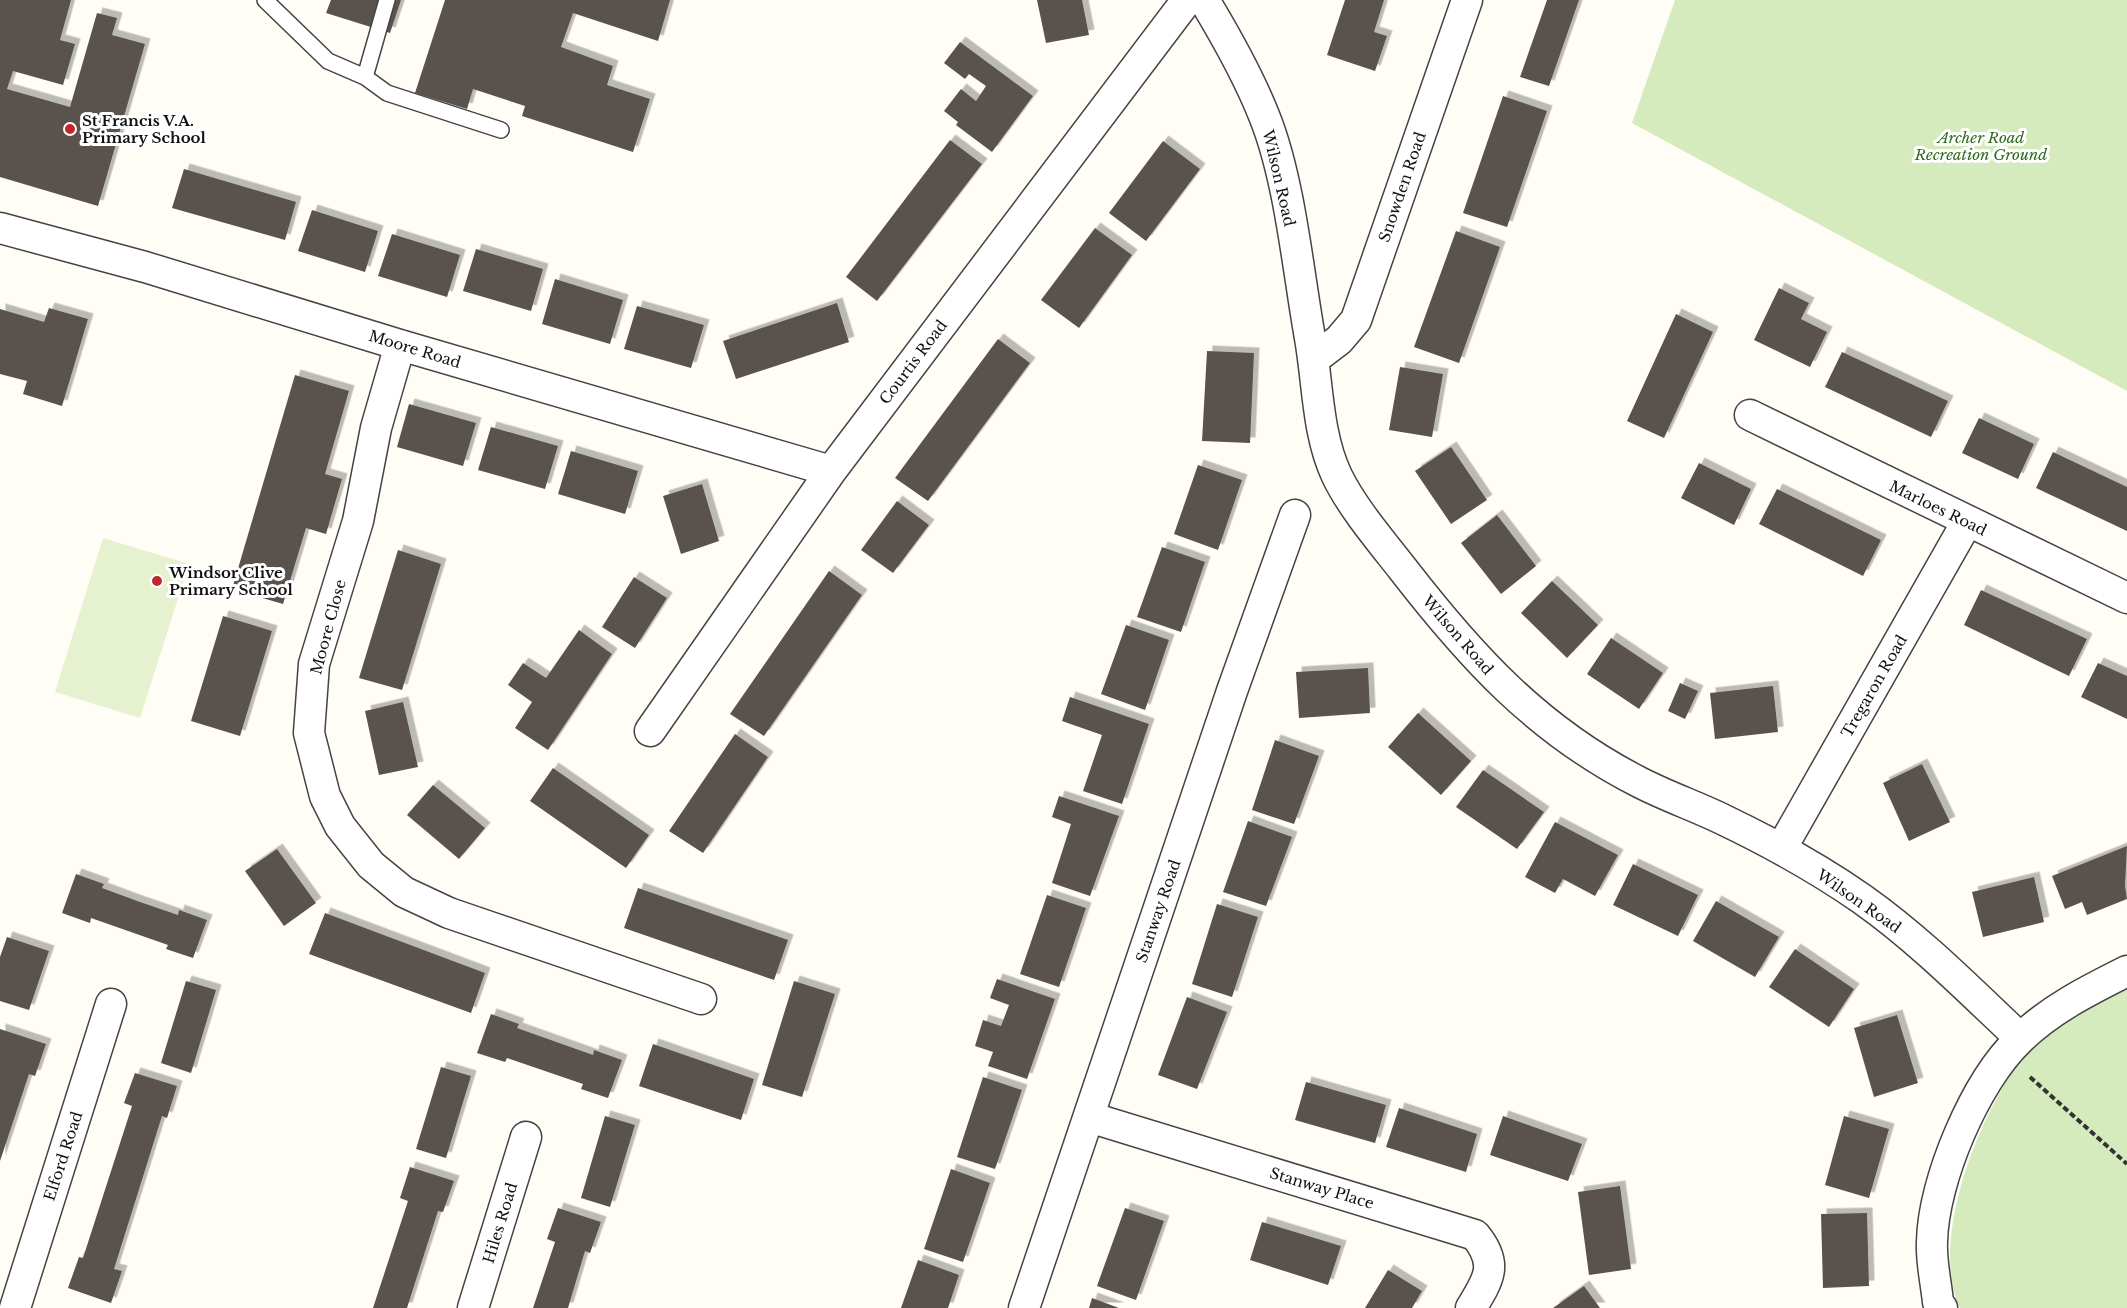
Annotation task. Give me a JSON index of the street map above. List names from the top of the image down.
{
  "streets": {
    "street": [
      "Wilson Road",
      "Snowden Road",
      "Moore Road",
      "Courtis Road",
      "Marloes Road",
      "Moore Close",
      "Tregaron Road",
      "Stanway Road",
      "Elford Road",
      "Stanway Place",
      "Hiles Road"
    ]
  },
  "crossings": [
    ["Wilson Road", "Snowden Road"],
    ["Wilson Road", "Tregaron Road"],
    ["Moore Road", "Courtis Road"],
    ["Moore Road", "Moore Close"],
    ["Marloes Road", "Tregaron Road"],
    ["Stanway Road", "Stanway Place"]
  ],
  "parks": ["Archer Road Recreation Ground"],
  "places": ["St Francis V.A. Primary School", "Windsor Clive Primary School"]
}
